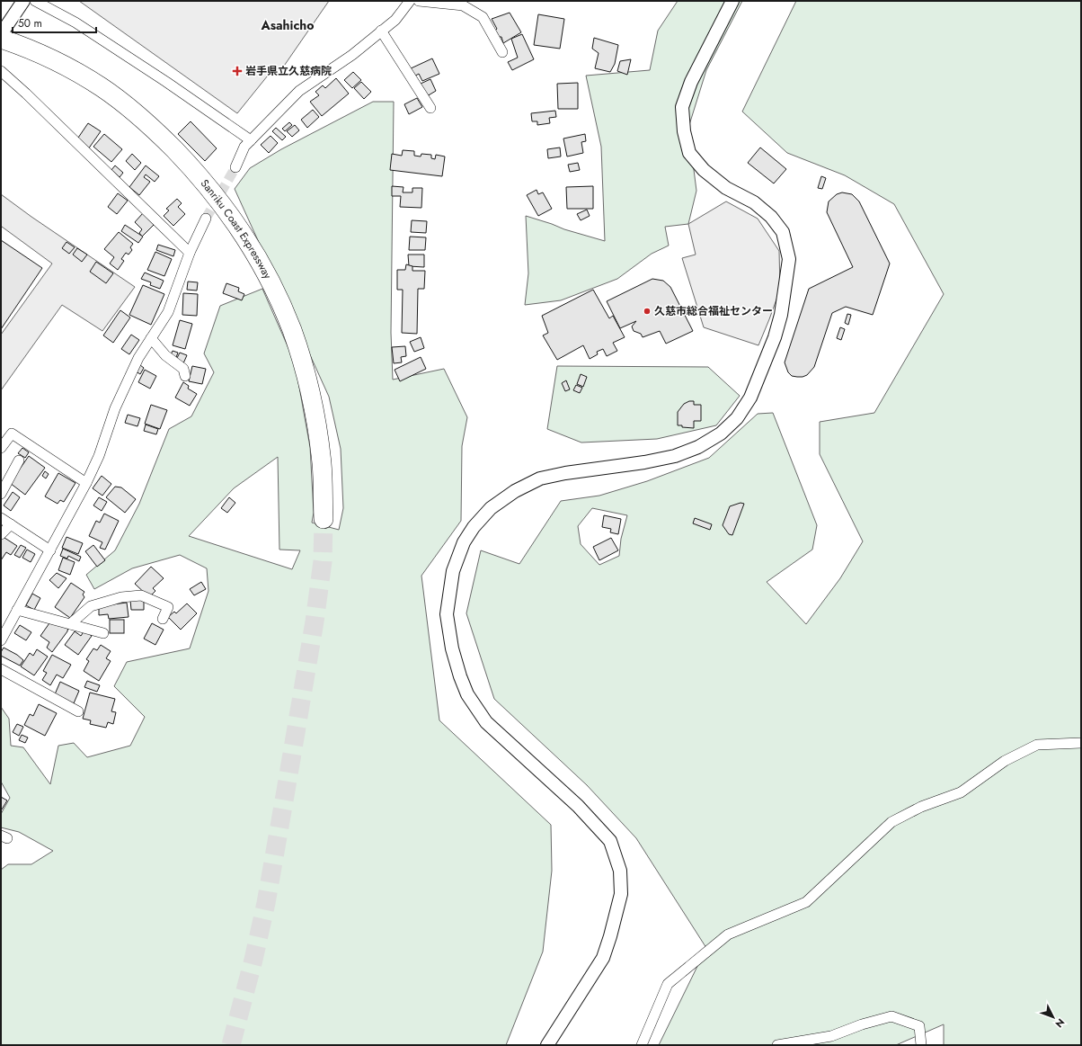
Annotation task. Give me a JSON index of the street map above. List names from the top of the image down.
{
  "streets": {
    "highway": ["Sanriku Coast Expressway"]
  },
  "districts": ["Asahicho"],
  "places": {
    "health": ["岩手県立久慈病院"],
    "other": ["久慈市総合福祉センター"]
  },
  "scale_bar": "50 m",
  "north": "bottom right"
}
